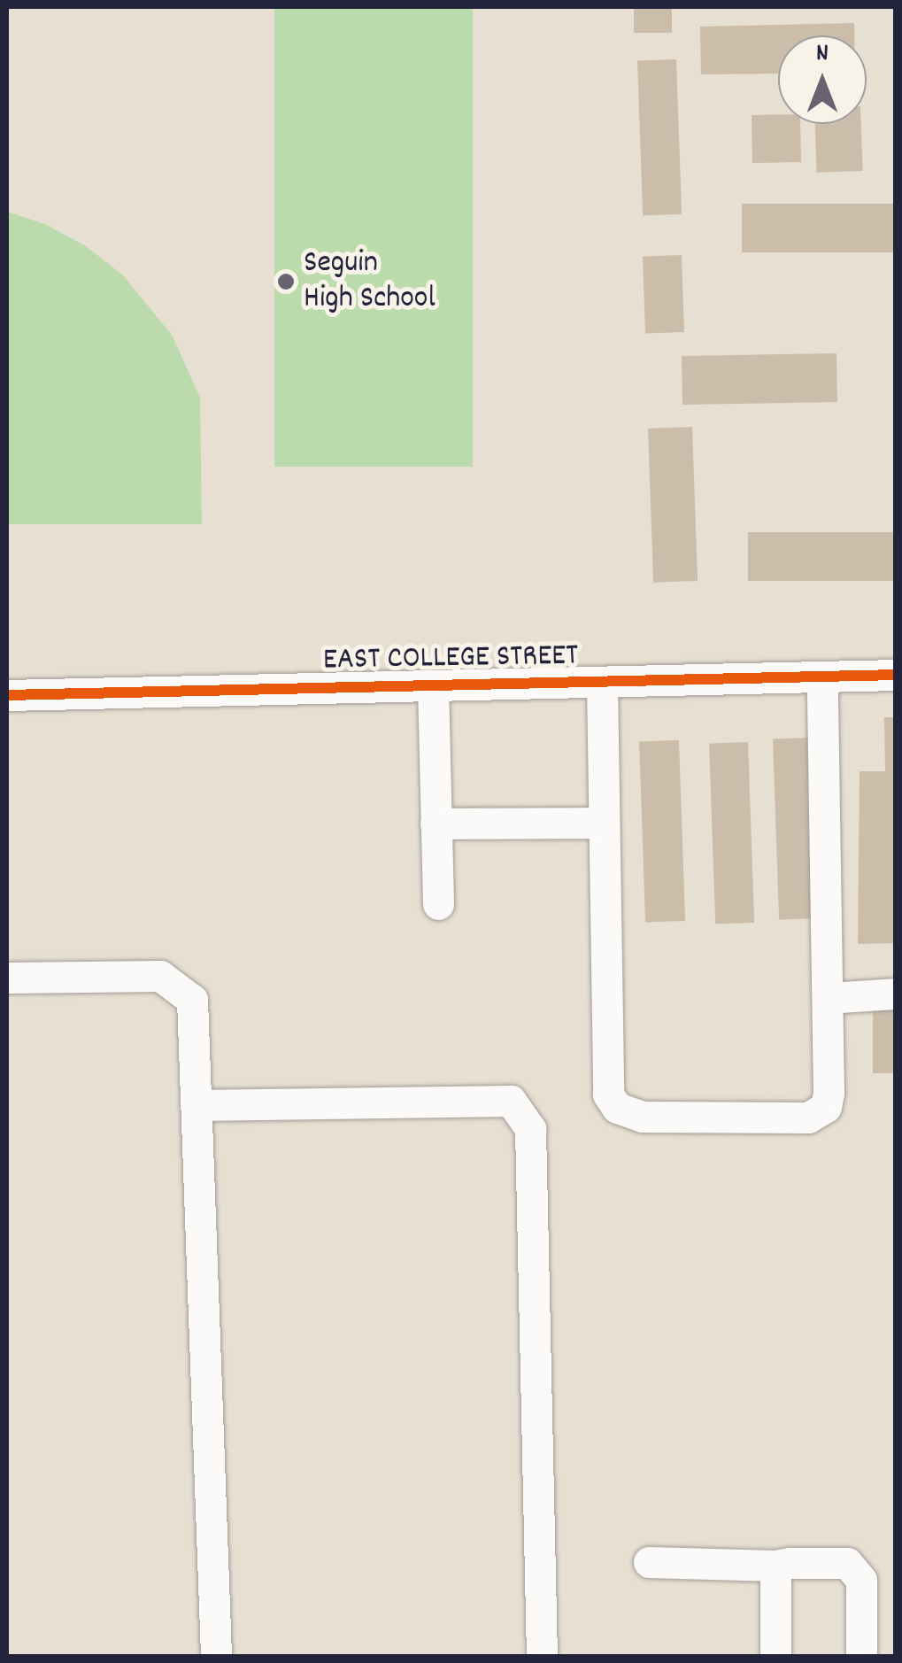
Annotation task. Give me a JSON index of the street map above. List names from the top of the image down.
{
  "streets": {
    "street": ["EAST COLLEGE STREET"]
  },
  "places": ["Seguin High School"],
  "north": "top"
}
